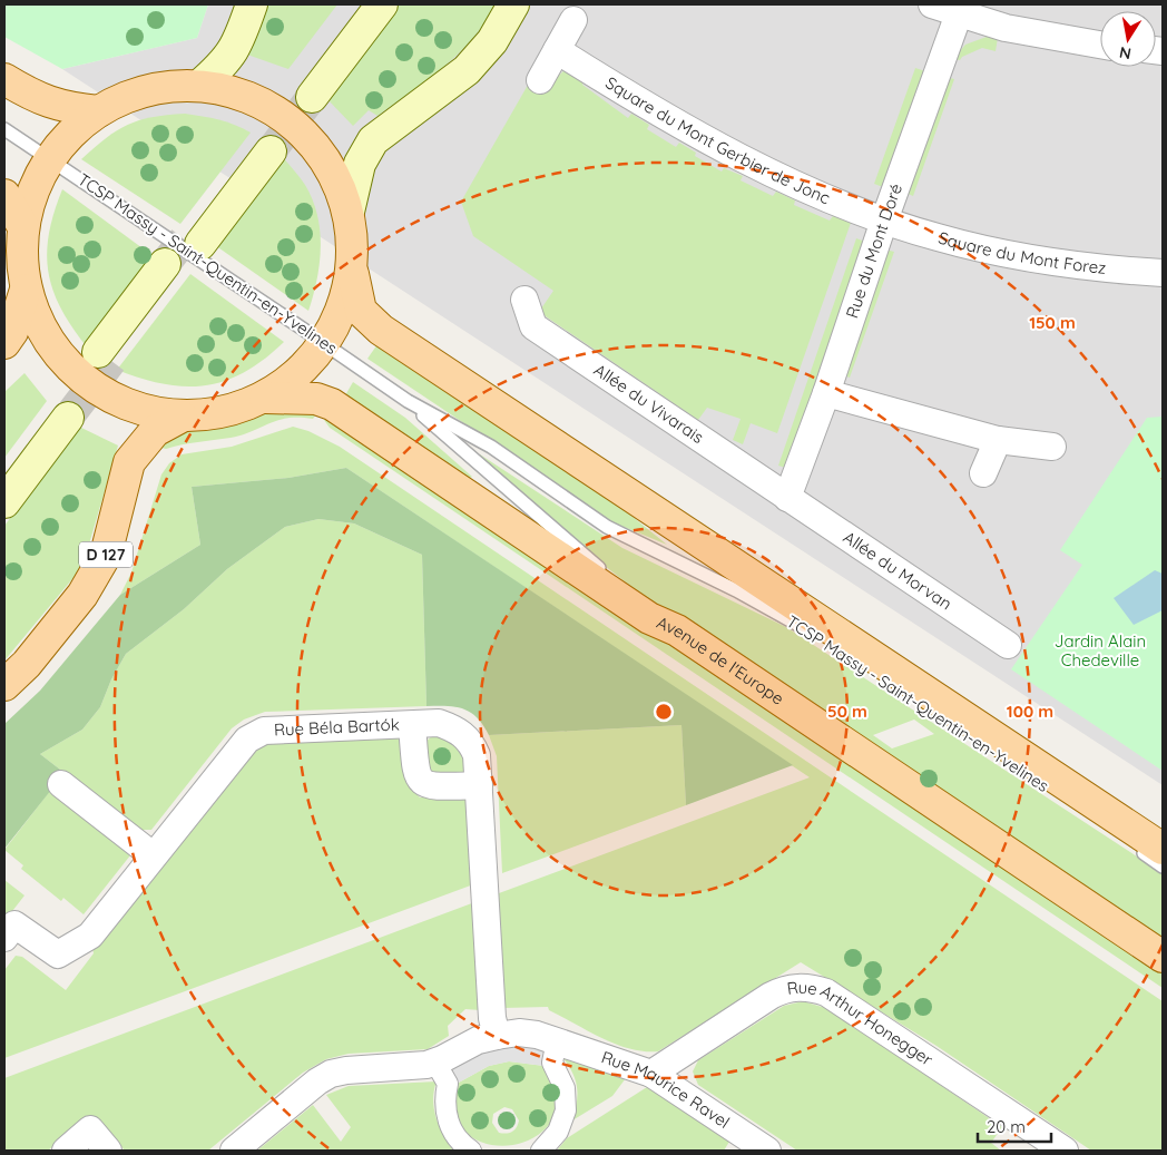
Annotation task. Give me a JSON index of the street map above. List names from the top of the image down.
{
  "streets": {
    "main road": ["D 127", "Avenue de l'Europe"],
    "street": [
      "Square du Mont Gerbier de Jonc",
      "Rue du Mont Doré",
      "Square du Mont Forez",
      "Allée du Vivarais",
      "Allée du Morvan",
      "Rue Béla Bartók",
      "Rue Arthur Honegger",
      "Rue Maurice Ravel"
    ],
    "lane": ["TCSP Massy - Saint-Quentin-en-Yvelines"]
  },
  "crossings": [
    ["Square du Mont Gerbier de Jonc", "Rue du Mont Doré"],
    ["Square du Mont Gerbier de Jonc", "Square du Mont Forez"],
    ["Rue du Mont Doré", "Square du Mont Forez"],
    ["Rue du Mont Doré", "Allée du Vivarais"],
    ["Rue du Mont Doré", "Allée du Morvan"],
    ["TCSP Massy - Saint-Quentin-en-Yvelines", "Avenue de l'Europe"],
    ["Allée du Vivarais", "Allée du Morvan"],
    ["Rue Béla Bartók", "Rue Maurice Ravel"],
    ["Rue Arthur Honegger", "Rue Maurice Ravel"]
  ],
  "parks": ["Jardin Alain Chedeville"],
  "scale_bar": "20 m",
  "north": "bottom",
  "rings": ["150 m", "50 m", "100 m"]
}
